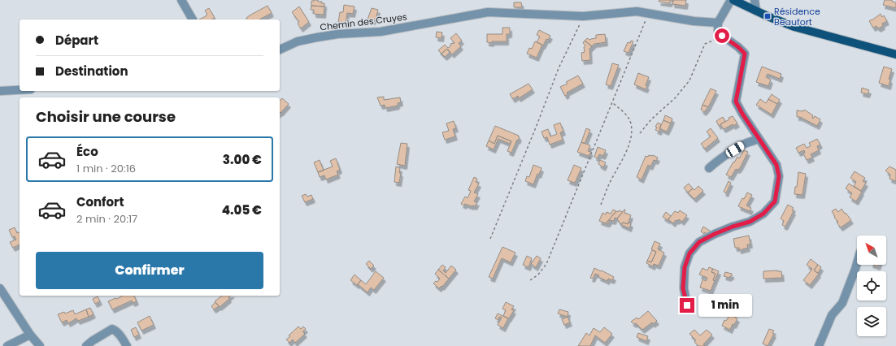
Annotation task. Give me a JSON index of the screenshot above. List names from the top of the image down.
{
  "streets": {
    "street": ["Chemin des Cruyes"]
  },
  "places": {
    "transit": ["Résidence Beaufort"]
  },
  "north": "top left",
  "page": {
    "banner": ["Départ", "Destination"],
    "heading": "Choisir une course",
    "list": [
      {
        "name": "Éco",
        "note": "1 min · 20:16",
        "value": "3.00 €"
      },
      {
        "name": "Confort",
        "note": "2 min · 20:17",
        "value": "4.05 €"
      }
    ],
    "buttons": "Confirmer",
    "bubble": "1 min"
  }
}
